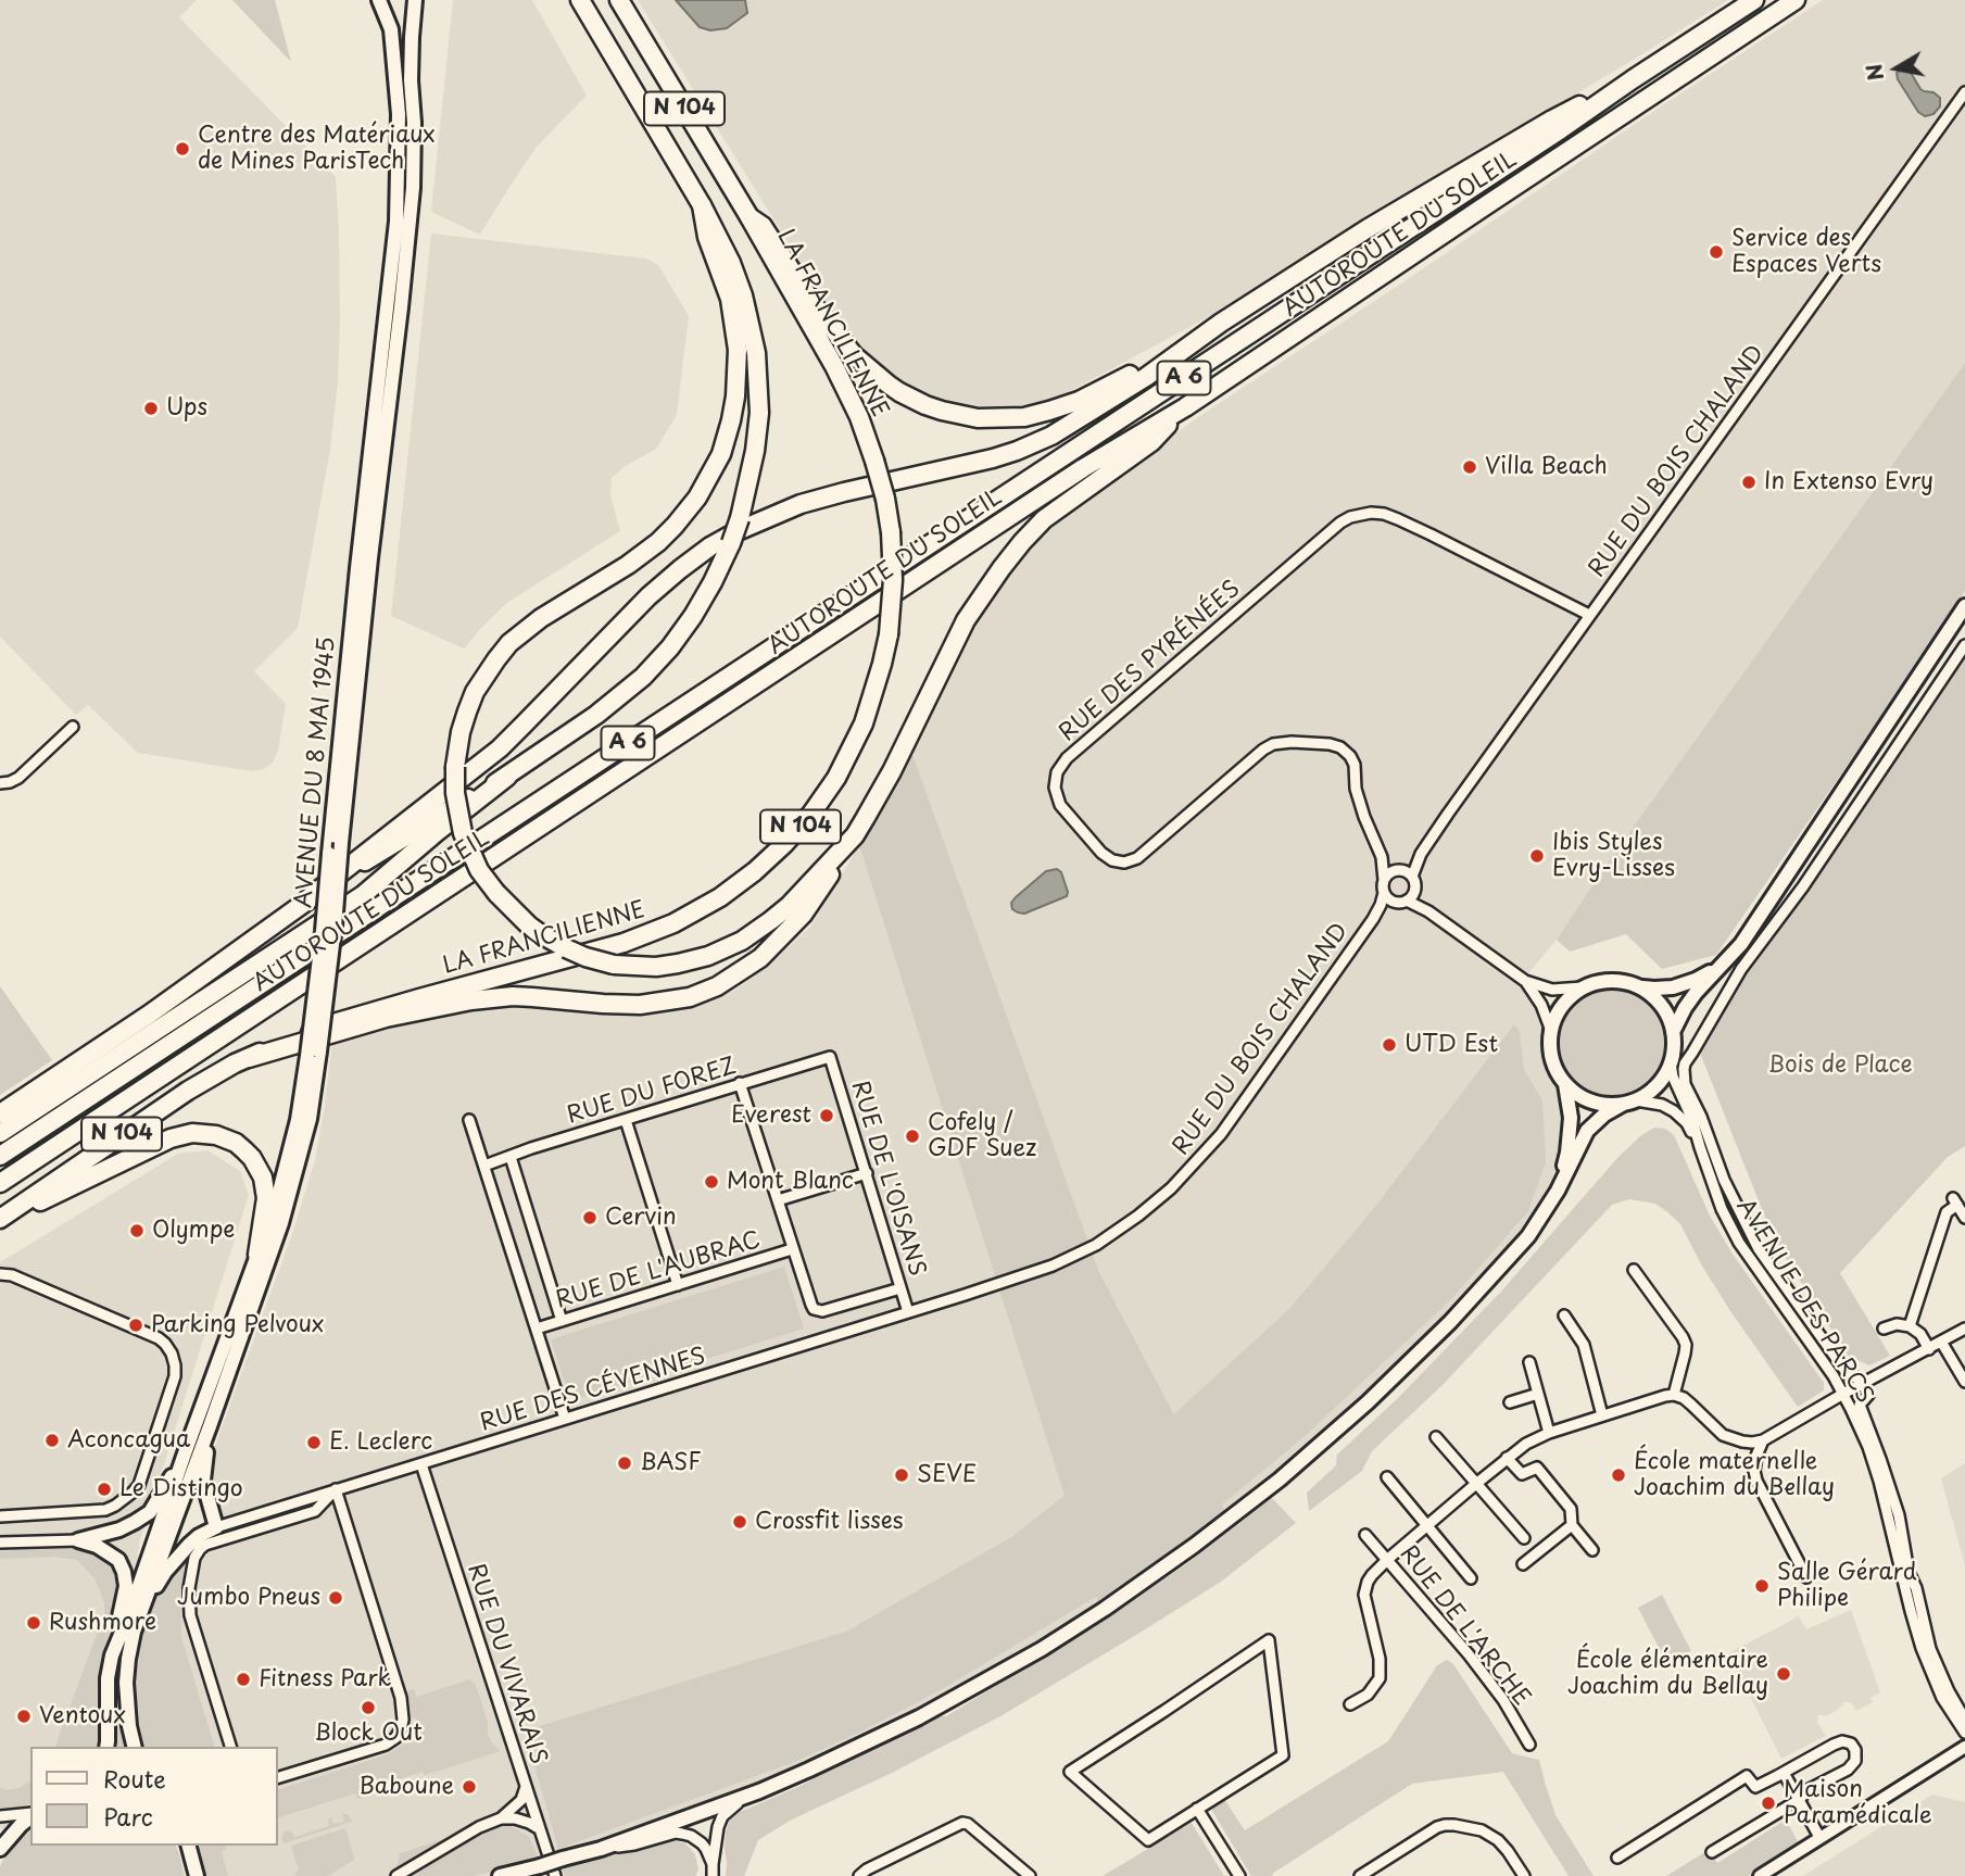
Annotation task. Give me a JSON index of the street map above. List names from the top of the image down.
{
  "streets": {
    "highway": [
      "N 104",
      "AUTOROUTE DU SOLEIL",
      "LA FRANCILIENNE",
      "A 6"
    ],
    "main road": ["AVENUE DU 8 MAI 1945"],
    "street": [
      "RUE DU BOIS CHALAND",
      "RUE DES PYRÉNÉES",
      "RUE DU FOREZ",
      "RUE DE L'OISANS",
      "RUE DE L'AUBRAC",
      "AVENUE DES PARCS",
      "RUE DES CÉVENNES",
      "RUE DE L'ARCHE",
      "RUE DU VIVARAIS"
    ]
  },
  "crossings": [
    ["RUE DU BOIS CHALAND", "RUE DES PYRÉNÉES"],
    ["RUE DU BOIS CHALAND", "RUE DES CÉVENNES"],
    ["RUE DU FOREZ", "RUE DE L'OISANS"],
    ["RUE DE L'OISANS", "RUE DES CÉVENNES"],
    ["RUE DES CÉVENNES", "RUE DU VIVARAIS"]
  ],
  "parks": ["Bois de Place"],
  "places": [
    "Centre des Matériaux de Mines ParisTech",
    "Service des Espaces Verts",
    "Ups",
    "Villa Beach",
    "In Extenso Evry",
    "Ibis Styles Evry-Lisses",
    "UTD Est",
    "Everest",
    "Cofely / GDF Suez",
    "Mont Blanc",
    "Cervin",
    "Olympe",
    "Parking Pelvoux",
    "Aconcagua",
    "E. Leclerc",
    "BASF",
    "SEVE",
    "École maternelle Joachim du Bellay",
    "Le Distingo",
    "Crossfit lisses",
    "Salle Gérard Philipe",
    "Jumbo Pneus",
    "Rushmore",
    "École élémentaire Joachim du Bellay",
    "Fitness Park",
    "Block Out",
    "Ventoux",
    "Baboune",
    "Maison Paramédicale"
  ],
  "legend": ["Route", "Parc"],
  "north": "left"
}
